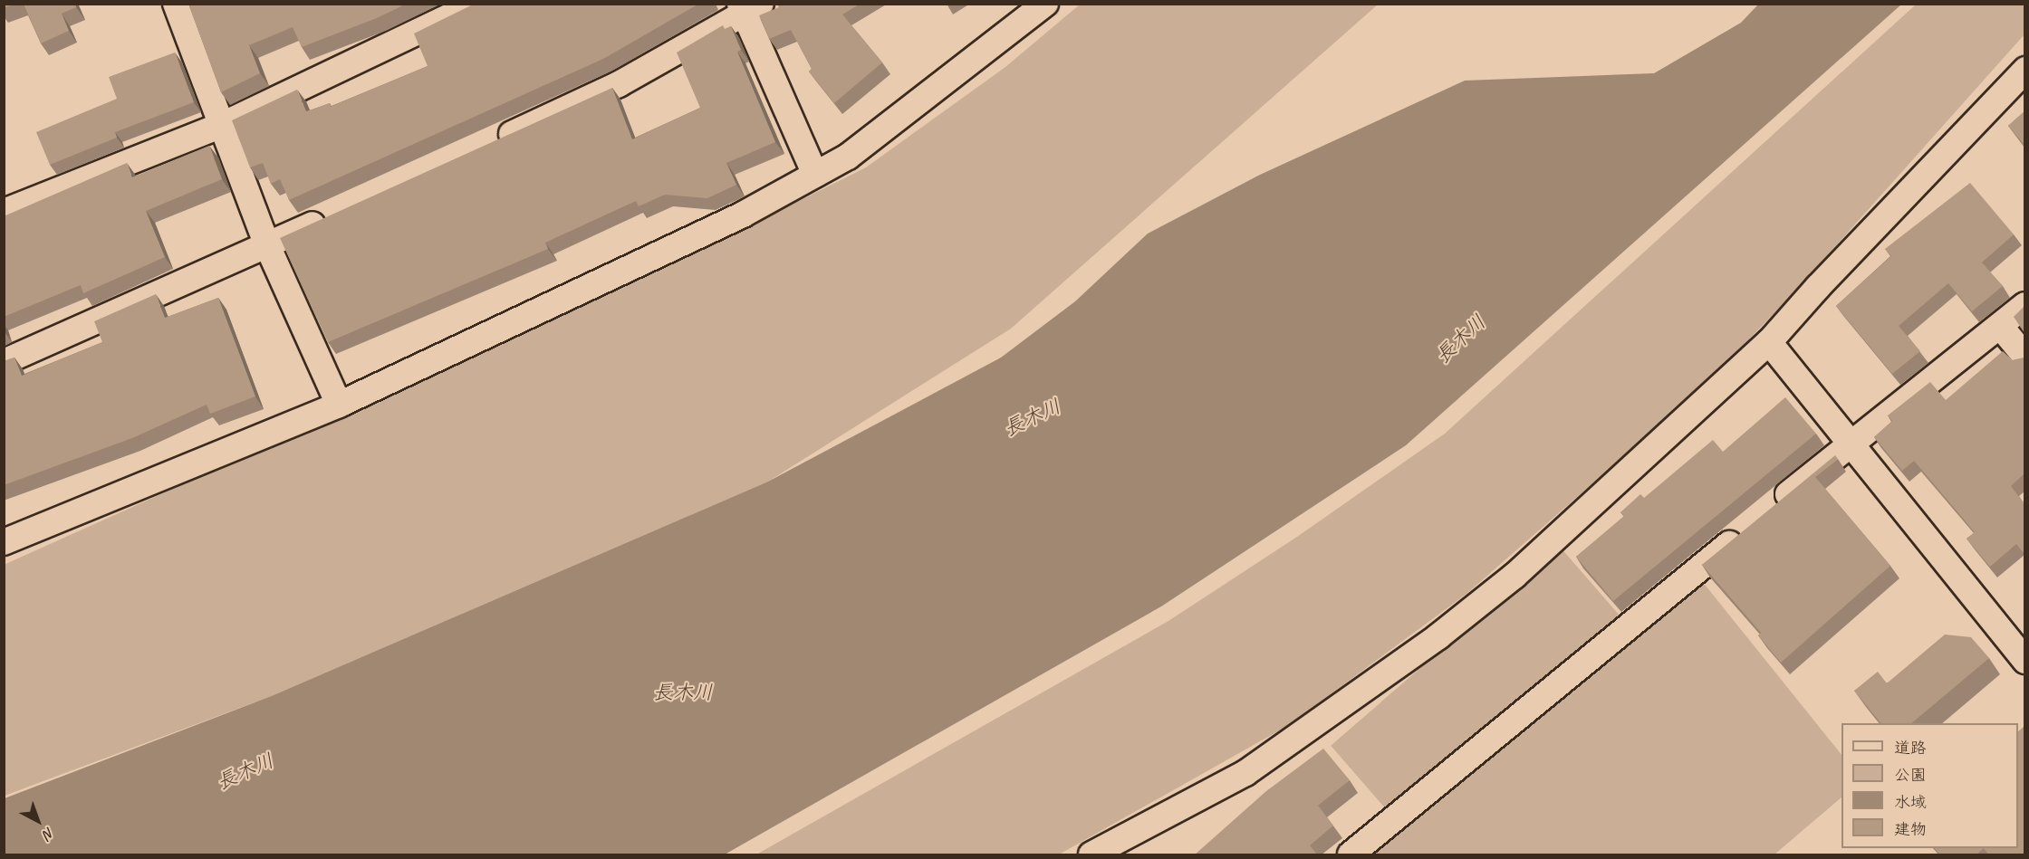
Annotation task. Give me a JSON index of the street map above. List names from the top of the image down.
{
  "water": ["長木川"],
  "legend": [
    "道路",
    "公園",
    "水域",
    "建物"
  ],
  "north": "bottom right"
}
